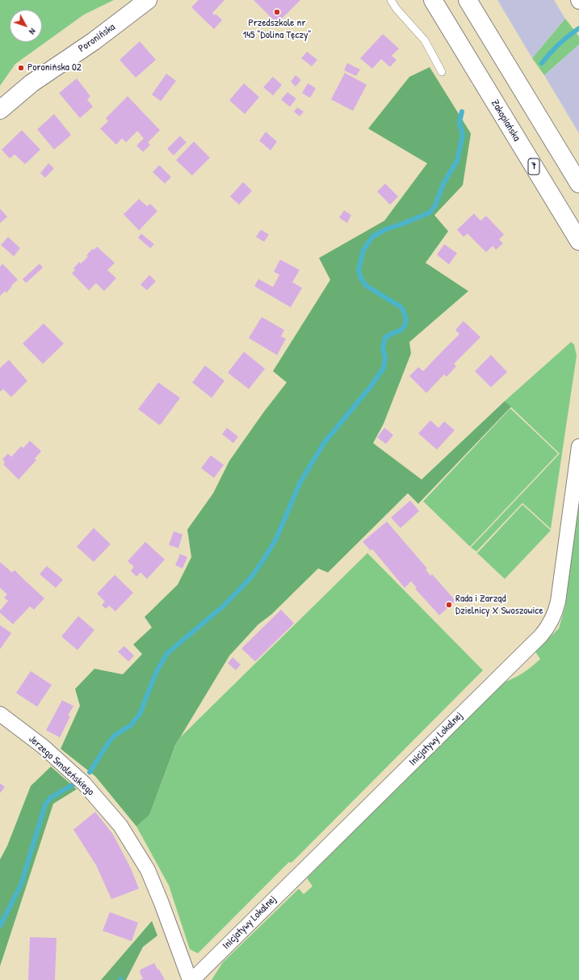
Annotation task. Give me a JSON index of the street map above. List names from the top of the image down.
{
  "streets": {
    "main road": ["Poronińska", "Zakopiańska", "7"],
    "street": ["Inicjatywy Lokalnej", "Jerzego Smoleńskiego"]
  },
  "crossings": [
    ["Inicjatywy Lokalnej", "Jerzego Smoleńskiego"]
  ],
  "places": ["Przedszkole nr 145 \"Dolina Tęczy\"", "Poronińska 02", "Rada i Zarząd Dzielnicy X Swoszowice"],
  "north": "bottom right"
}
